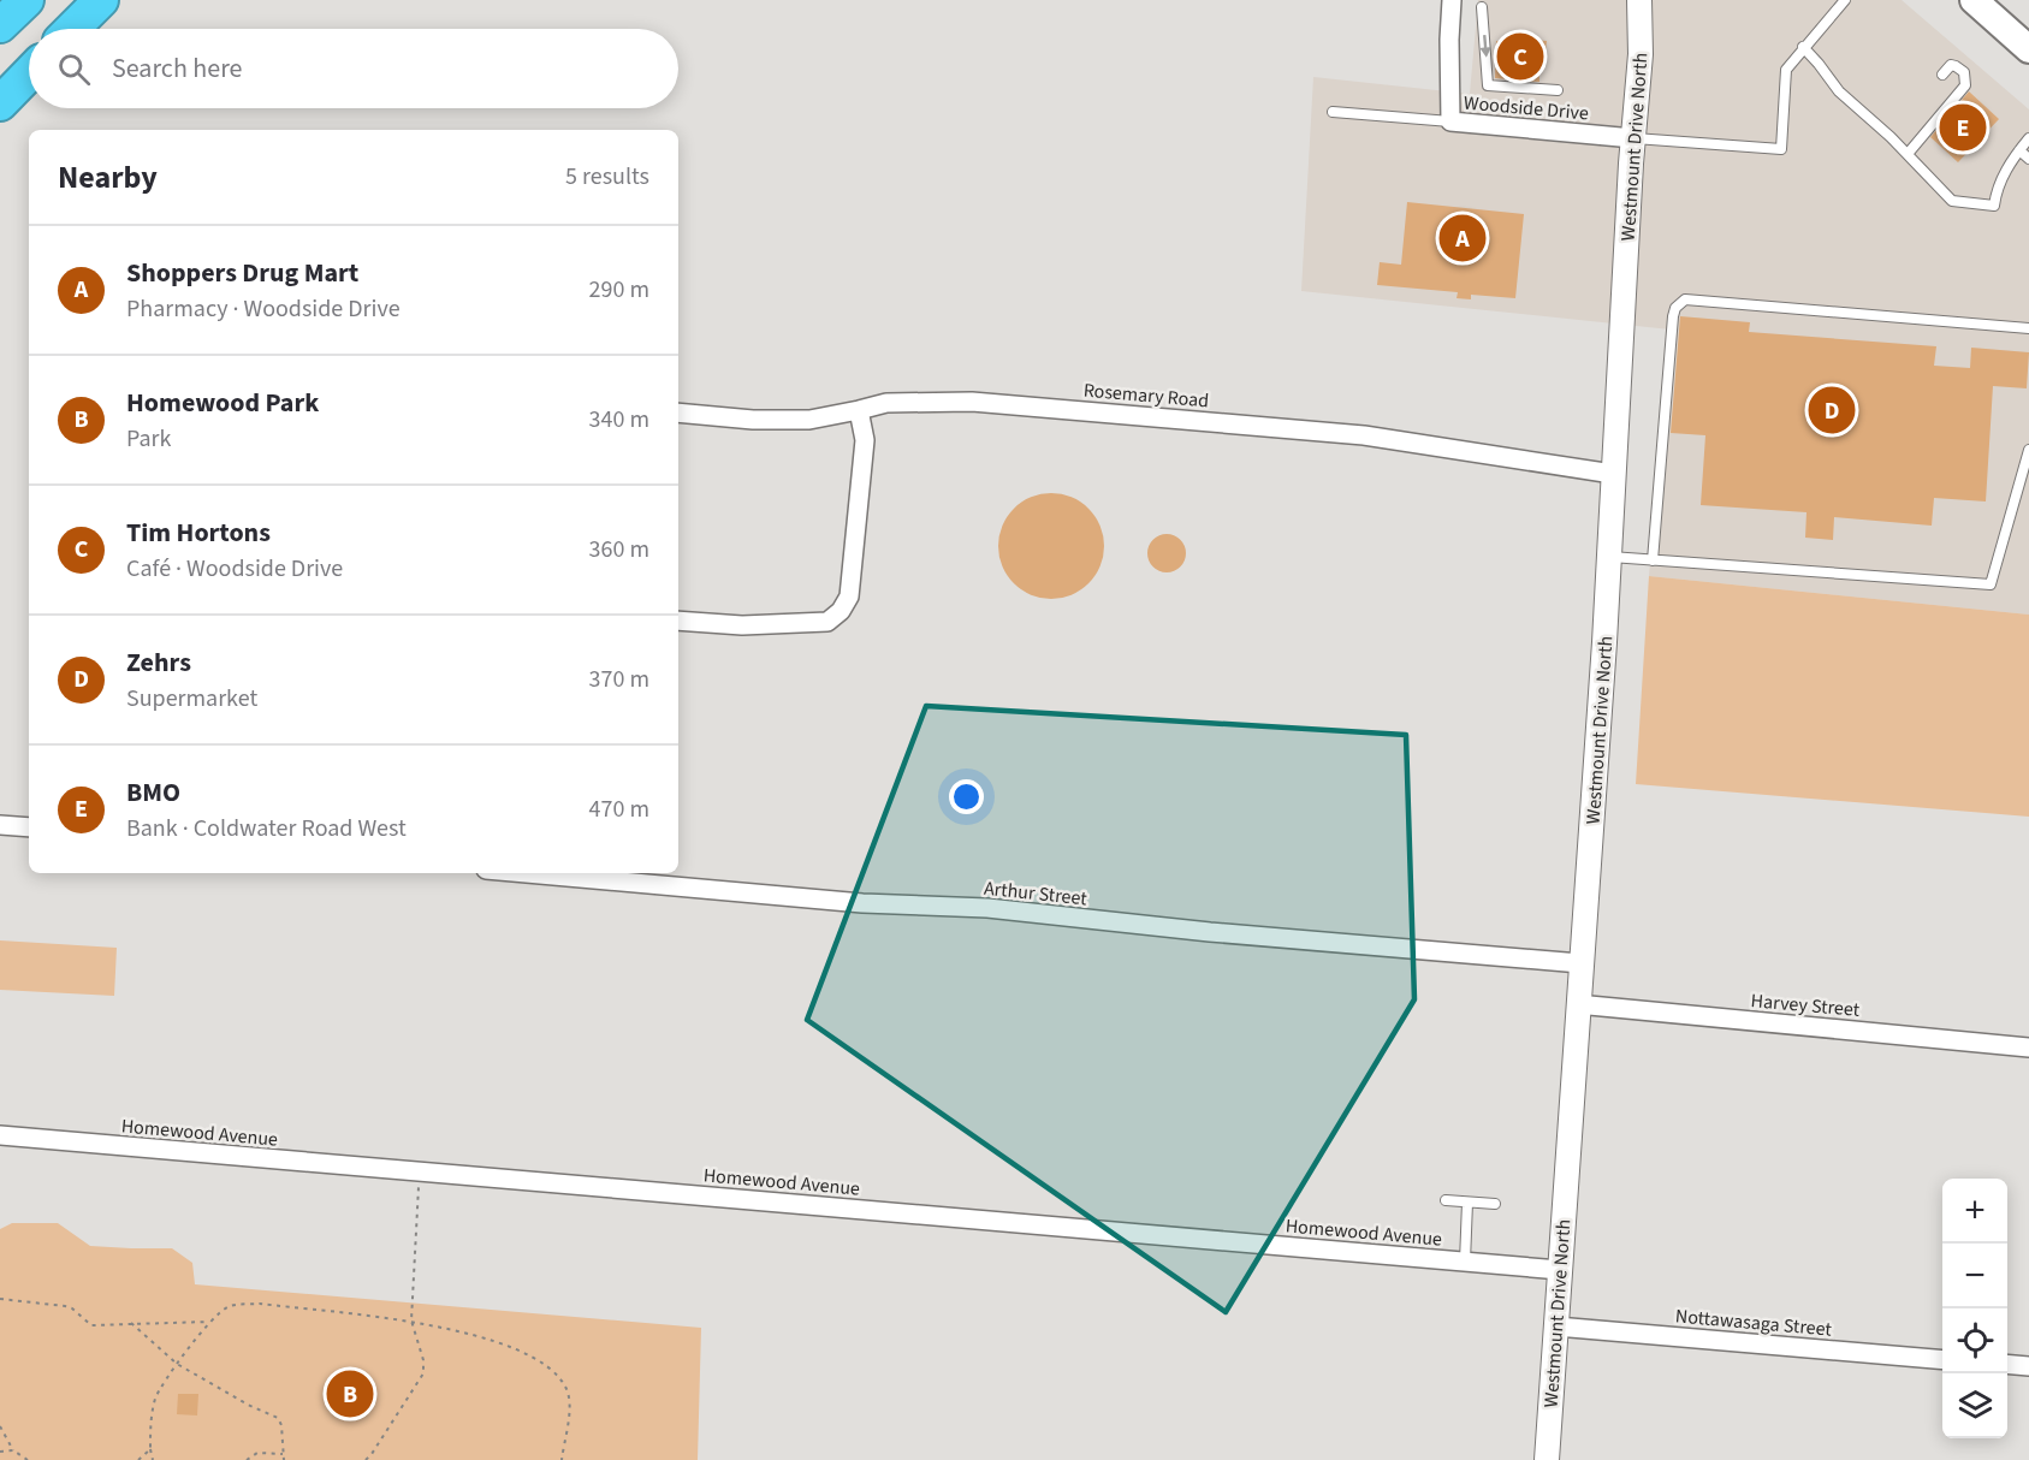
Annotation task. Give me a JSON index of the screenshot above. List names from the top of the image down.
{
  "streets": {
    "street": [
      "Woodside Drive",
      "Westmount Drive North",
      "Rosemary Road",
      "Arthur Street",
      "Harvey Street",
      "Homewood Avenue",
      "Nottawasaga Street"
    ]
  },
  "crossings": [
    ["Woodside Drive", "Westmount Drive North"],
    ["Westmount Drive North", "Rosemary Road"],
    ["Westmount Drive North", "Arthur Street"],
    ["Westmount Drive North", "Harvey Street"],
    ["Westmount Drive North", "Homewood Avenue"],
    ["Westmount Drive North", "Nottawasaga Street"]
  ],
  "page": {
    "search": "Search here",
    "pins": [
      "C",
      "E",
      "A",
      "D",
      "B"
    ],
    "heading": ["Nearby", "5 results"],
    "list": [
      {
        "mark": "A",
        "name": "Shoppers Drug Mart",
        "note": "Pharmacy · Woodside Drive",
        "value": "290 m"
      },
      {
        "mark": "B",
        "name": "Homewood Park",
        "note": "Park",
        "value": "340 m"
      },
      {
        "mark": "C",
        "name": "Tim Hortons",
        "note": "Café · Woodside Drive",
        "value": "360 m"
      },
      {
        "mark": "D",
        "name": "Zehrs",
        "note": "Supermarket",
        "value": "370 m"
      },
      {
        "mark": "E",
        "name": "BMO",
        "note": "Bank · Coldwater Road West",
        "value": "470 m"
      }
    ],
    "map_buttons": ["+", "−"]
  }
}
